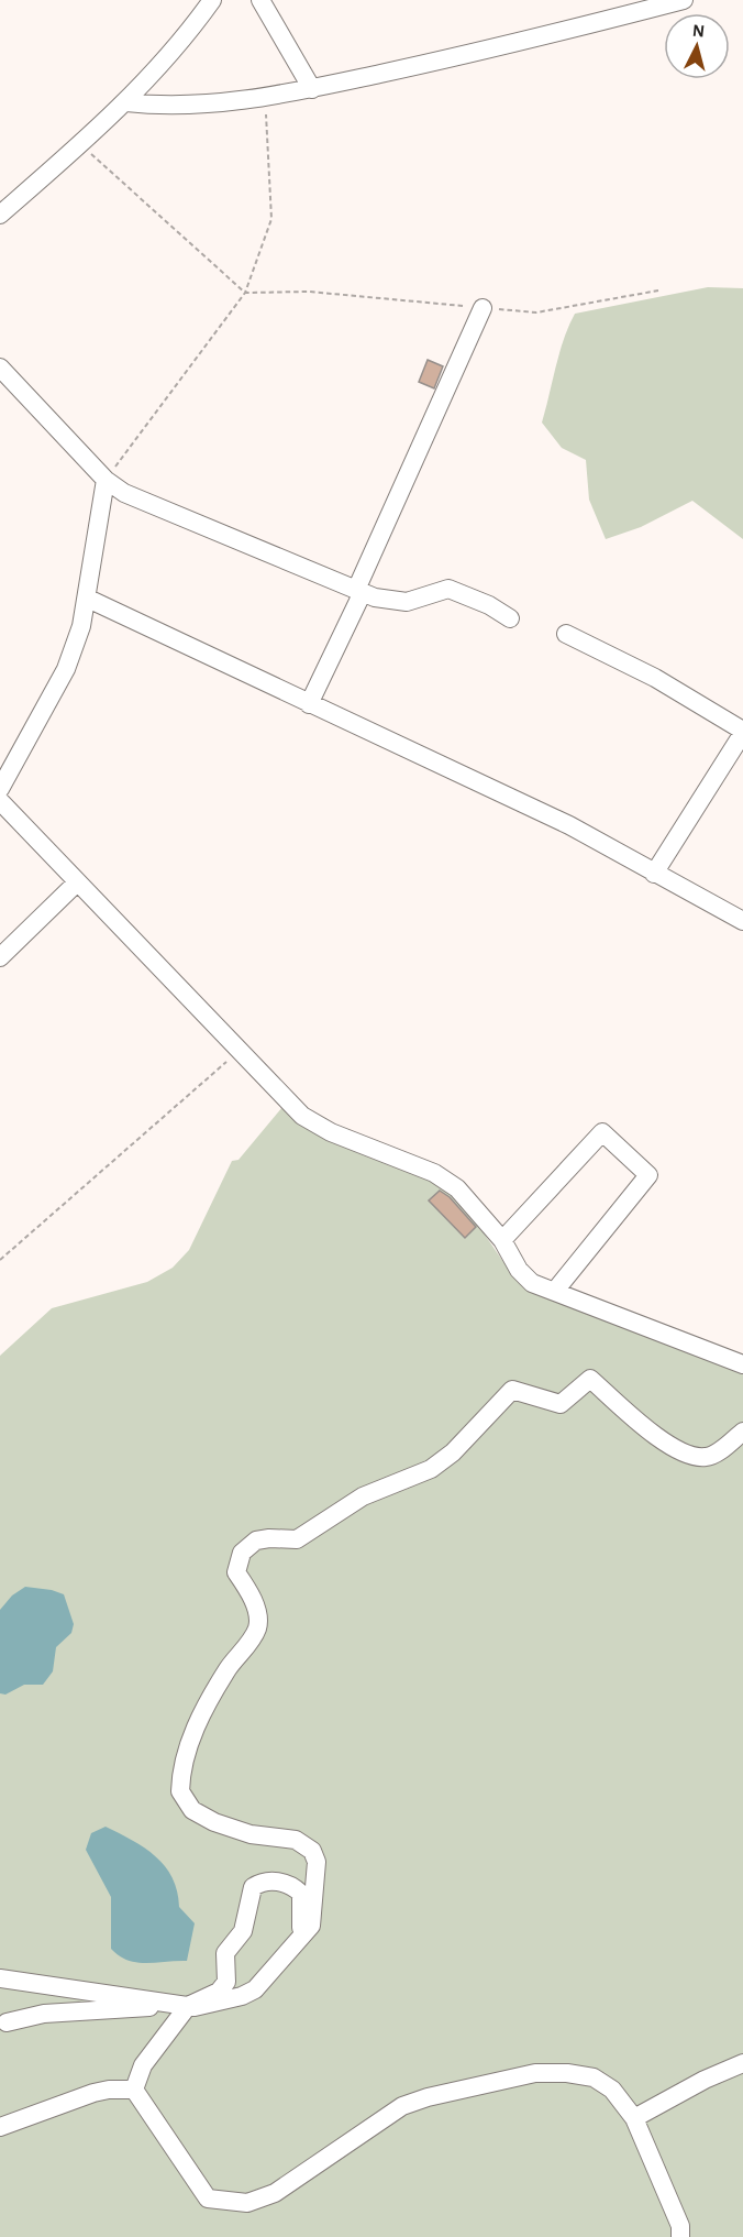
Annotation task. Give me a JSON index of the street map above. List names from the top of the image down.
{
  "north": "top"
}
